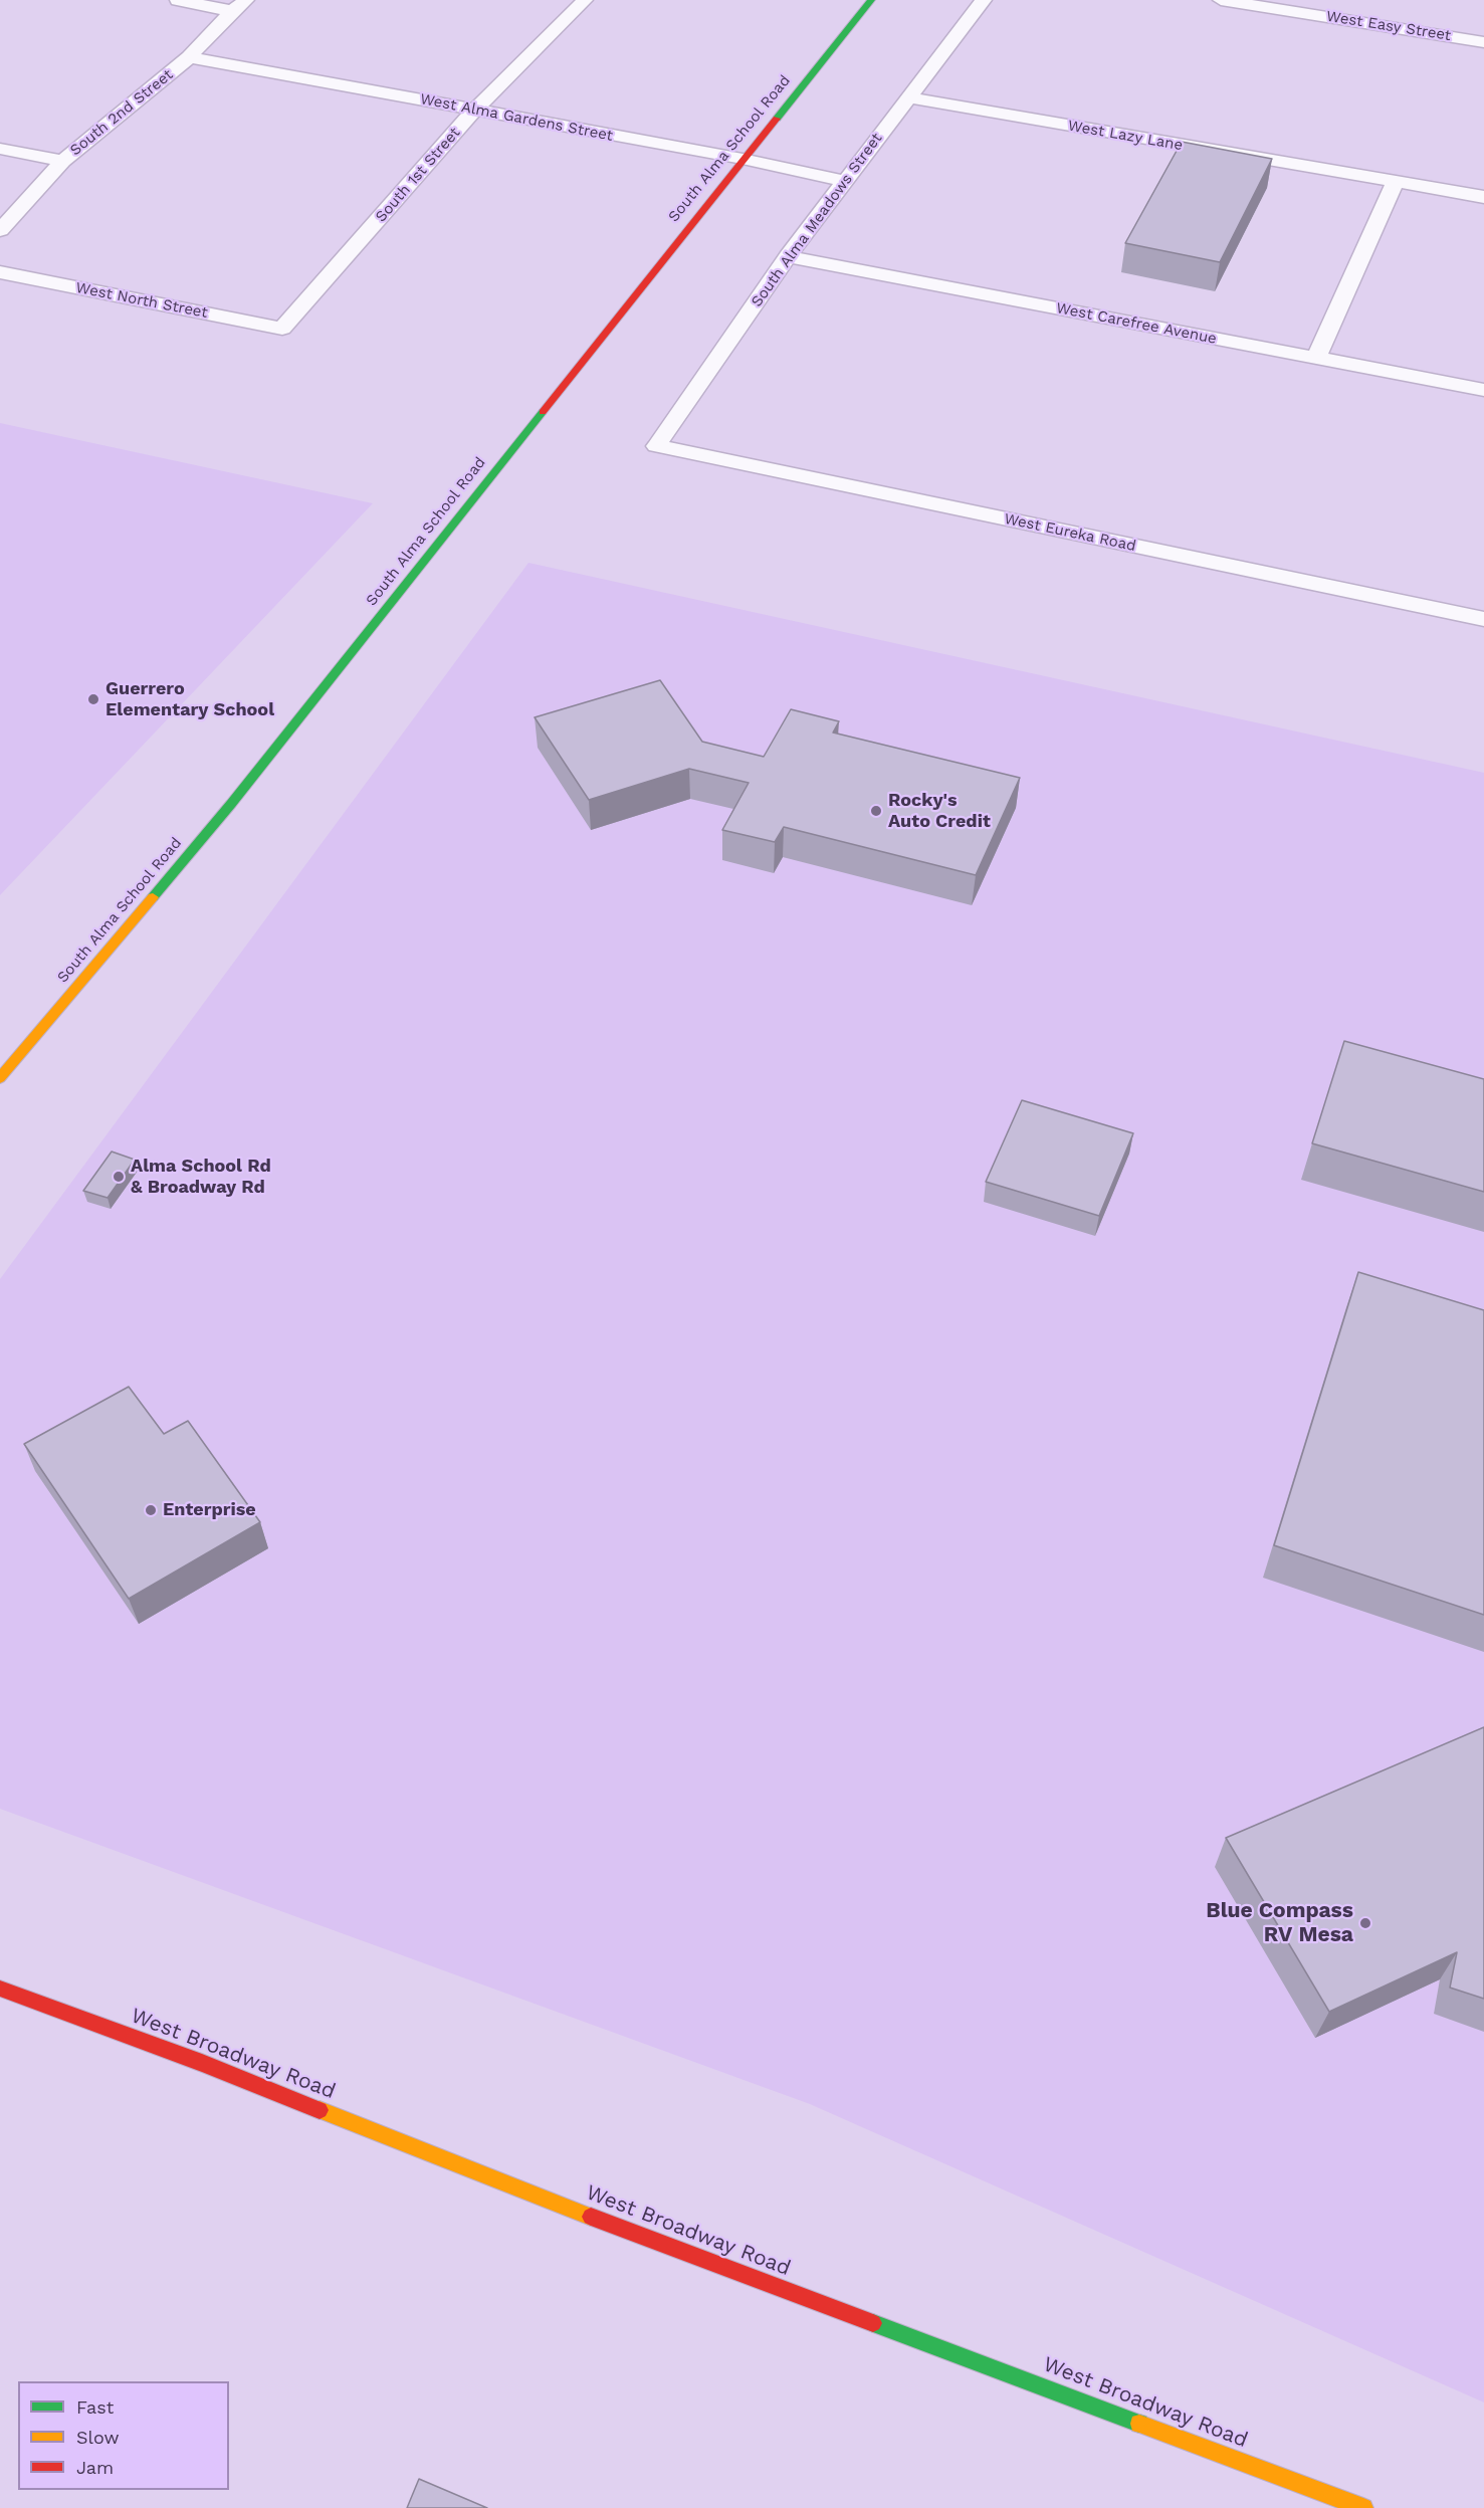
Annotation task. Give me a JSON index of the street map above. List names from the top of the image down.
{
  "streets": {
    "main road": ["South Alma School Road", "West Broadway Road"],
    "lane": [
      "West Easy Street",
      "South 2nd Street",
      "West Alma Gardens Street",
      "West Lazy Lane",
      "South 1st Street",
      "South Alma Meadows Street",
      "West North Street",
      "West Carefree Avenue",
      "West Eureka Road"
    ]
  },
  "crossings": [
    ["South 2nd Street", "West Alma Gardens Street"],
    ["West Alma Gardens Street", "South Alma School Road"],
    ["West Alma Gardens Street", "South 1st Street"],
    ["West Alma Gardens Street", "South Alma Meadows Street"],
    ["West Lazy Lane", "South Alma Meadows Street"],
    ["South 1st Street", "West North Street"],
    ["South Alma Meadows Street", "West Carefree Avenue"],
    ["South Alma Meadows Street", "West Eureka Road"]
  ],
  "places": [
    "Guerrero Elementary School",
    "Rocky's Auto Credit",
    "Alma School Rd & Broadway Rd",
    "Enterprise",
    "Blue Compass RV Mesa"
  ],
  "legend": ["Fast", "Slow", "Jam"]
}
